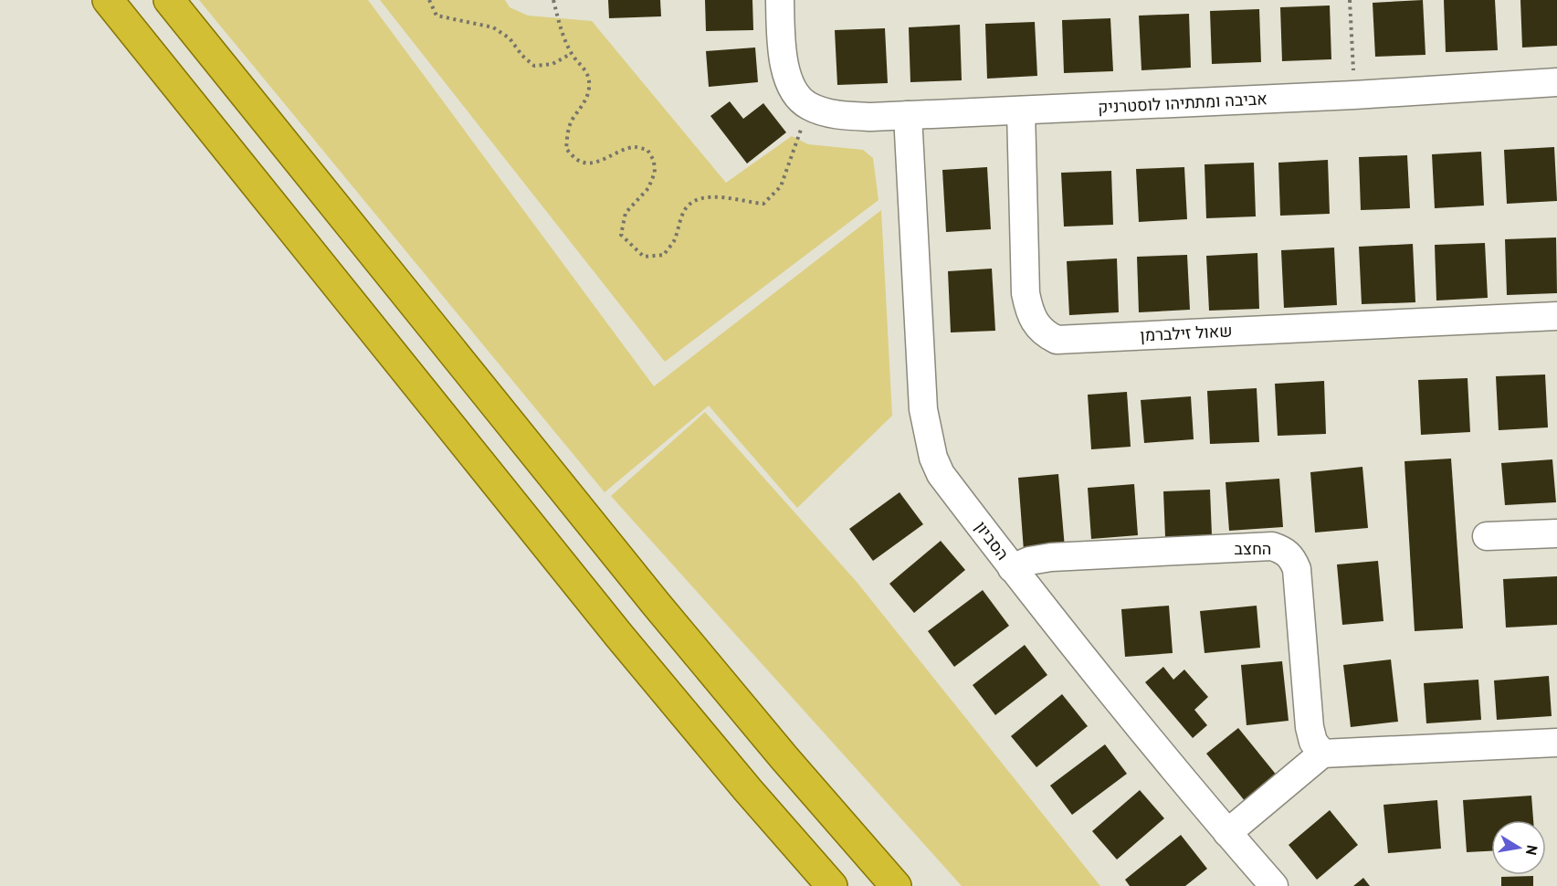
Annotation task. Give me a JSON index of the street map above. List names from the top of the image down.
{
  "streets": {
    "street": [
      "אביבה ומתתיהו לוסטרניק",
      "שאול זילברמן",
      "הסביון",
      "החצב"
    ]
  },
  "crossings": [
    ["אביבה ומתתיהו לוסטרניק", "שאול זילברמן"],
    ["אביבה ומתתיהו לוסטרניק", "הסביון"],
    ["הסביון", "החצב"]
  ],
  "north": "right"
}
